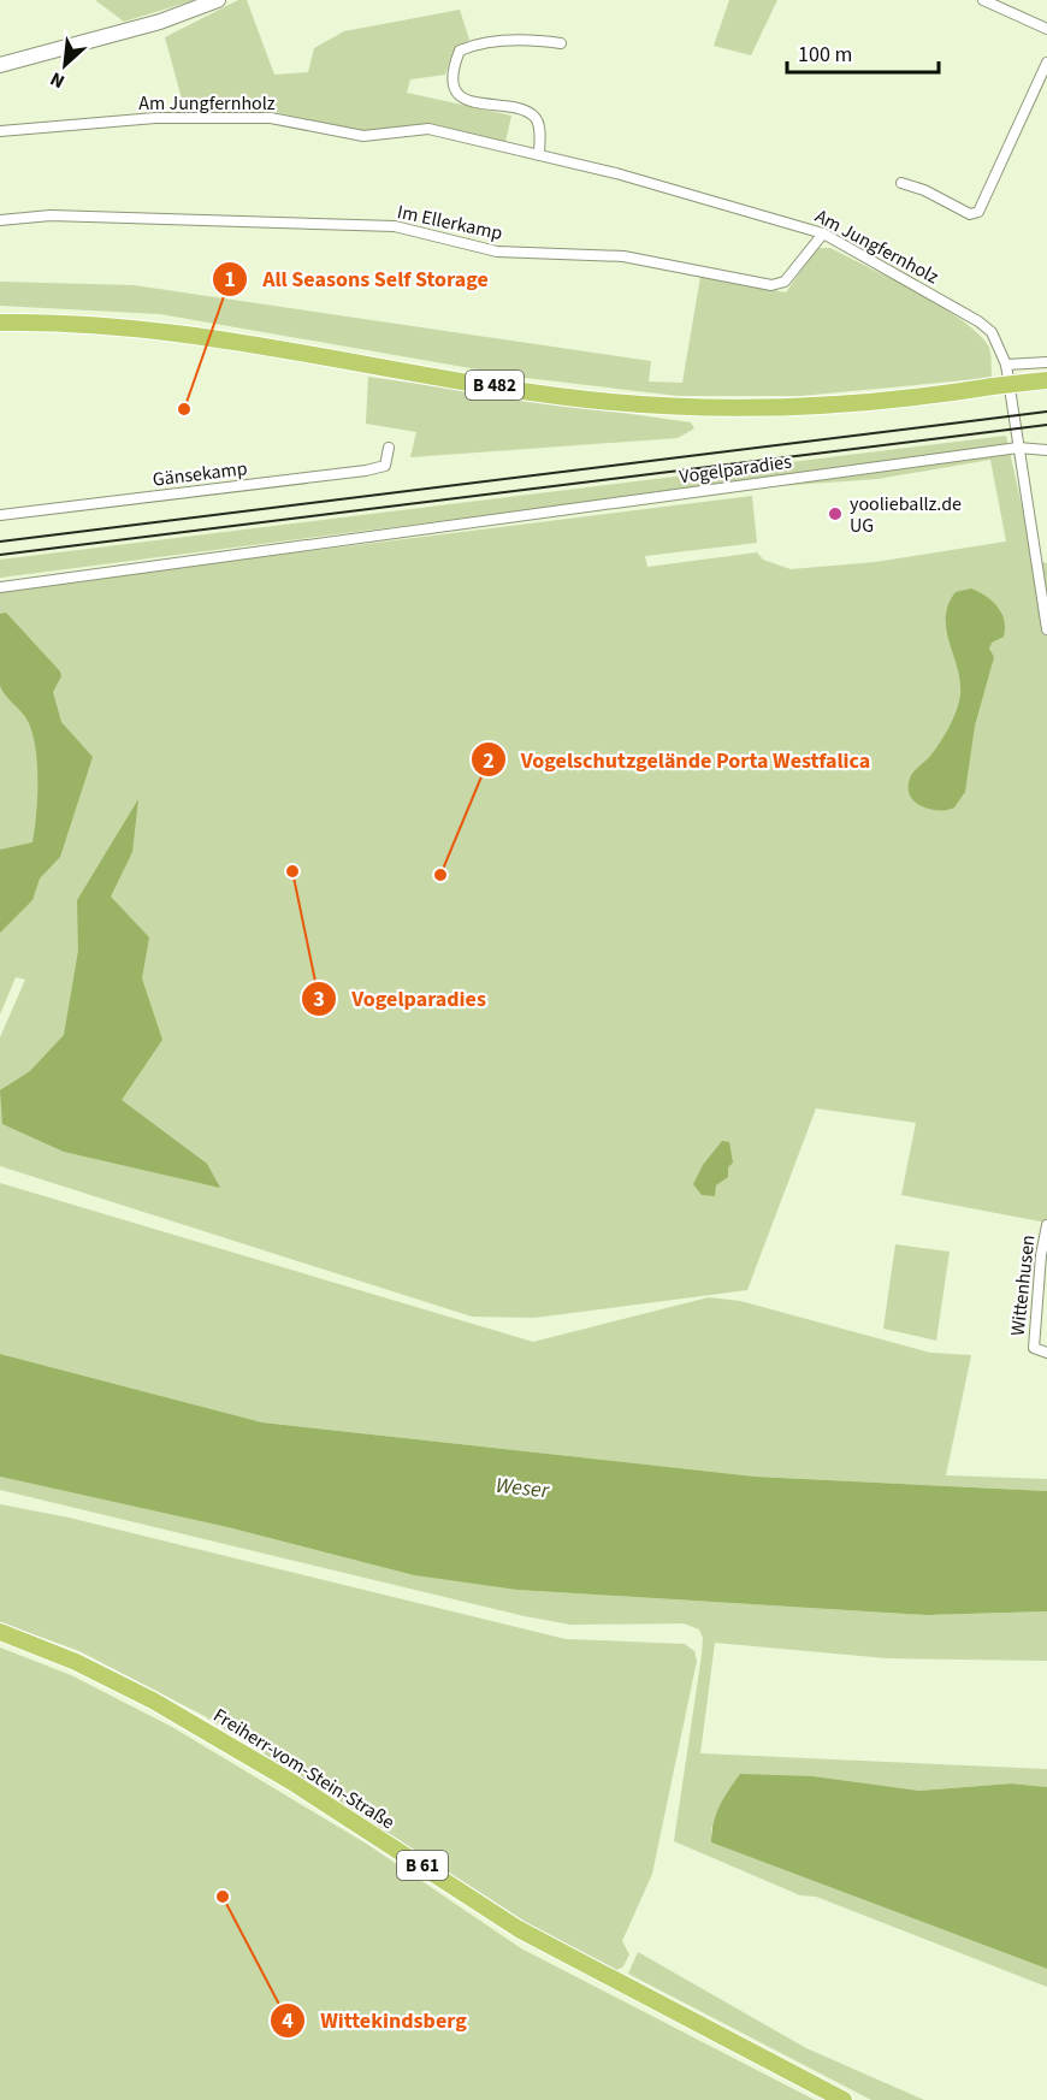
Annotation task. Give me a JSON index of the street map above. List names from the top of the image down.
{
  "streets": {
    "main road": ["B 482", "Freiherr-vom-Stein-Straße", "B 61"],
    "street": [
      "Am Jungfernholz",
      "Im Ellerkamp",
      "Vogelparadies",
      "Gänsekamp",
      "Wittenhusen"
    ]
  },
  "crossings": [
    ["Am Jungfernholz", "Im Ellerkamp"],
    ["Am Jungfernholz", "Vogelparadies"]
  ],
  "water": ["Weser"],
  "places": [
    "All Seasons Self Storage",
    "yoolieballz.de UG",
    "Vogelparadies",
    "Vogelschutzgelände Porta Westfalica",
    "Wittekindsberg"
  ],
  "scale_bar": "100 m",
  "north": "bottom left"
}
